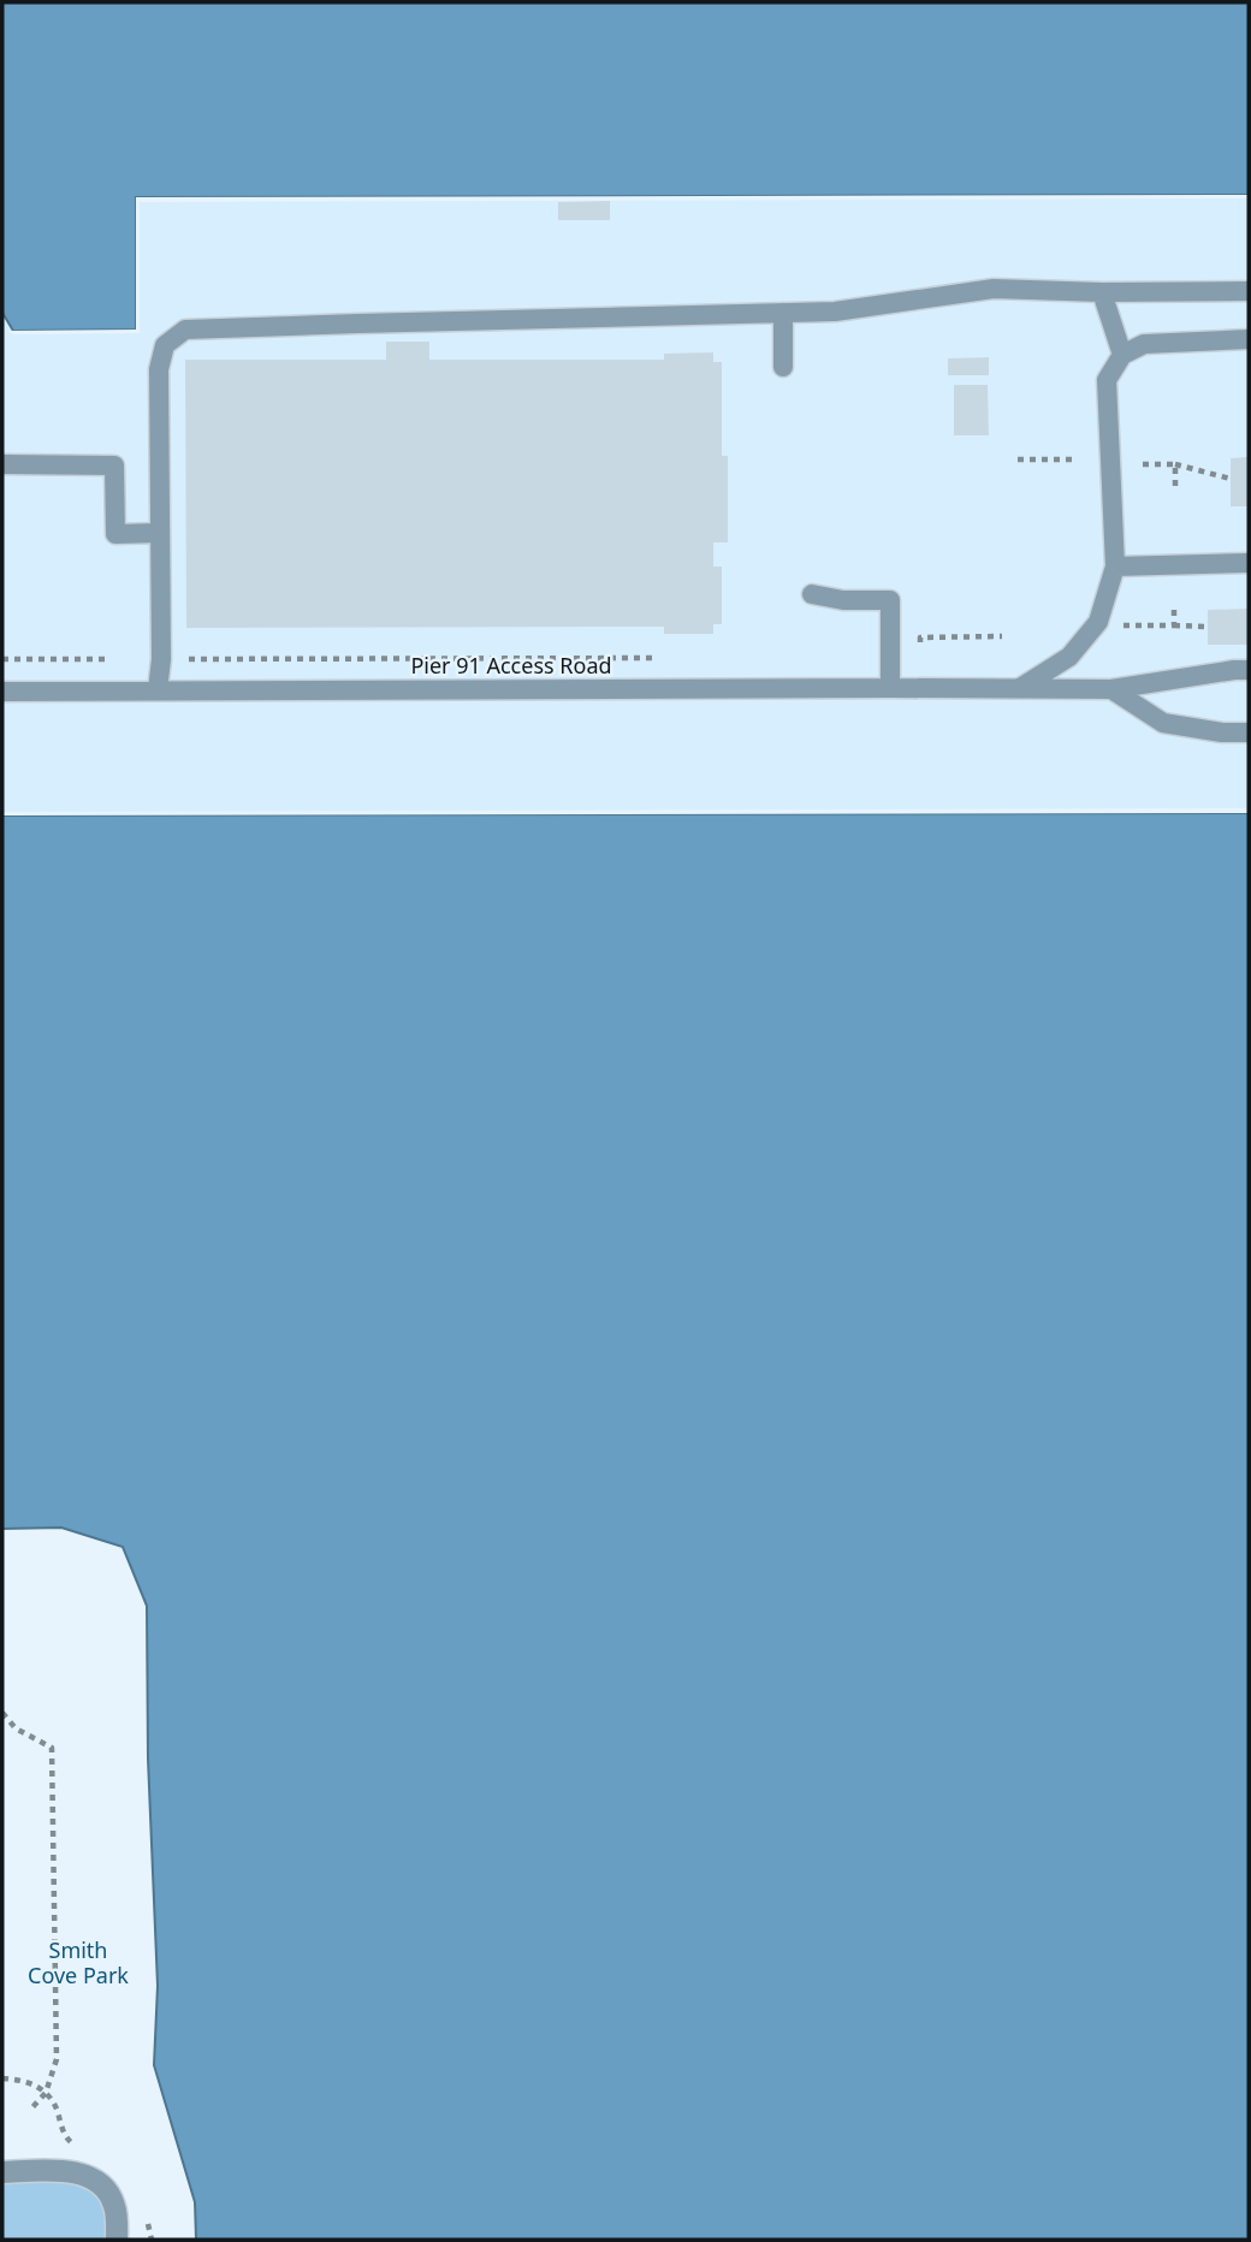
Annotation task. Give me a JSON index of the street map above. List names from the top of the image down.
{
  "streets": {
    "lane": ["Pier 91 Access Road"]
  },
  "parks": ["Smith Cove Park"]
}
